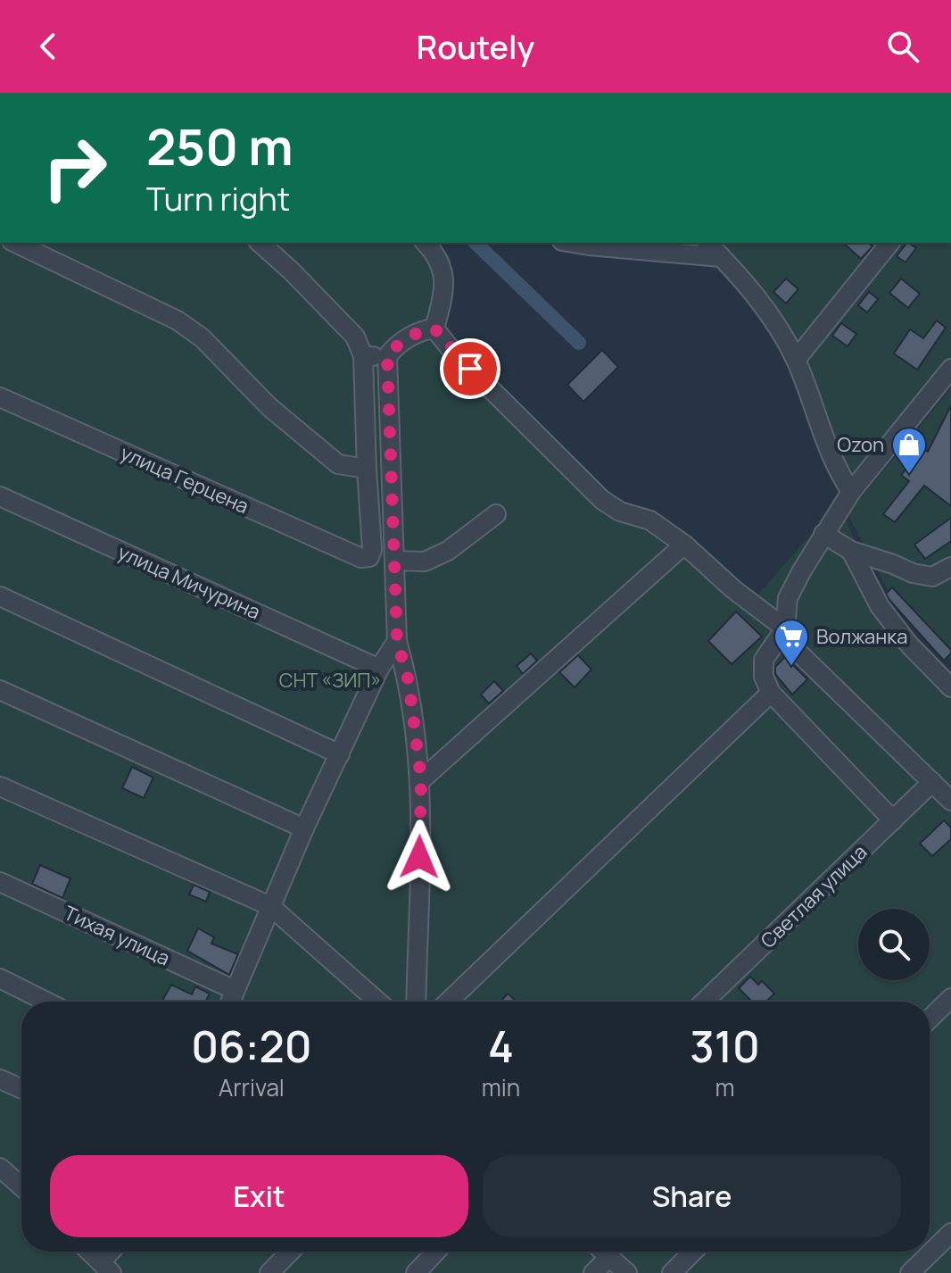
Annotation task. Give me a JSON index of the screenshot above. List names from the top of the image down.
{
  "streets": {
    "street": [
      "улица Герцена",
      "улица Мичурина",
      "Светлая улица",
      "Тихая улица"
    ]
  },
  "parks": ["СНТ «ЗИП»"],
  "places": {
    "shop": ["Ozon"],
    "supermarket": ["Волжанка"]
  },
  "page": {
    "header": "Routely",
    "turn": ["250 m", "Turn right"],
    "eta": [
      "06:20",
      "Arrival",
      "4",
      "min",
      "310",
      "m"
    ],
    "buttons": ["Exit", "Share"]
  }
}
